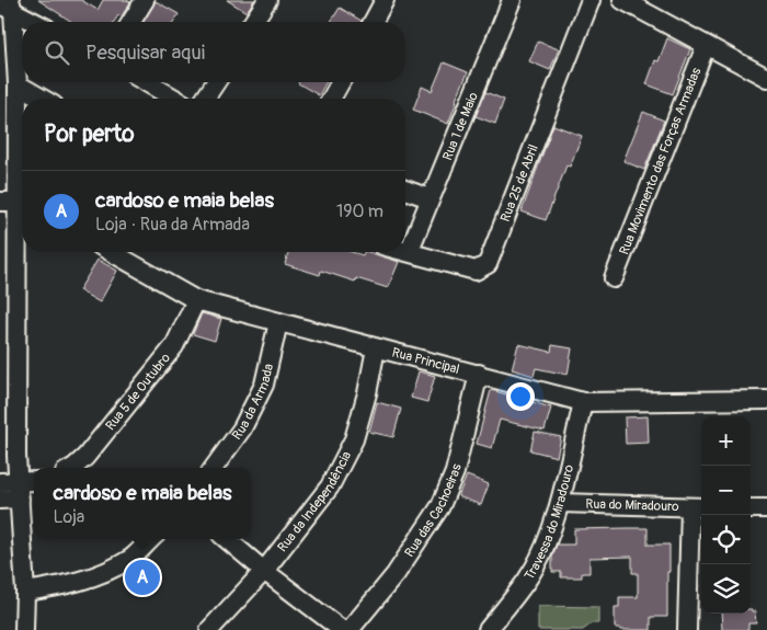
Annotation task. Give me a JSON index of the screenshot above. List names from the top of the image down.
{
  "streets": {
    "street": [
      "Rua 1 de Maio",
      "Rua Movimento das Forças Armadas",
      "Rua 25 de Abril",
      "Rua Principal",
      "Rua 5 de Outubro",
      "Rua da Armada",
      "Rua da Independência",
      "Rua do Miradouro",
      "Rua das Cachoeiras",
      "Travessa do Miradouro"
    ]
  },
  "crossings": [
    ["Rua 1 de Maio", "Rua 25 de Abril"],
    ["Rua Principal", "Rua 5 de Outubro"],
    ["Rua Principal", "Rua da Armada"],
    ["Rua Principal", "Rua da Independência"],
    ["Rua Principal", "Rua das Cachoeiras"],
    ["Rua Principal", "Travessa do Miradouro"],
    ["Rua do Miradouro", "Travessa do Miradouro"]
  ],
  "page": {
    "search": "Pesquisar aqui",
    "heading": "Por perto",
    "list": [
      {
        "mark": "A",
        "name": "cardoso e maia belas",
        "note": "Loja · Rua da Armada",
        "value": "190 m"
      }
    ],
    "map_buttons": ["+", "−"],
    "popup": ["cardoso e maia belas", "Loja"],
    "pins": "A"
  }
}
